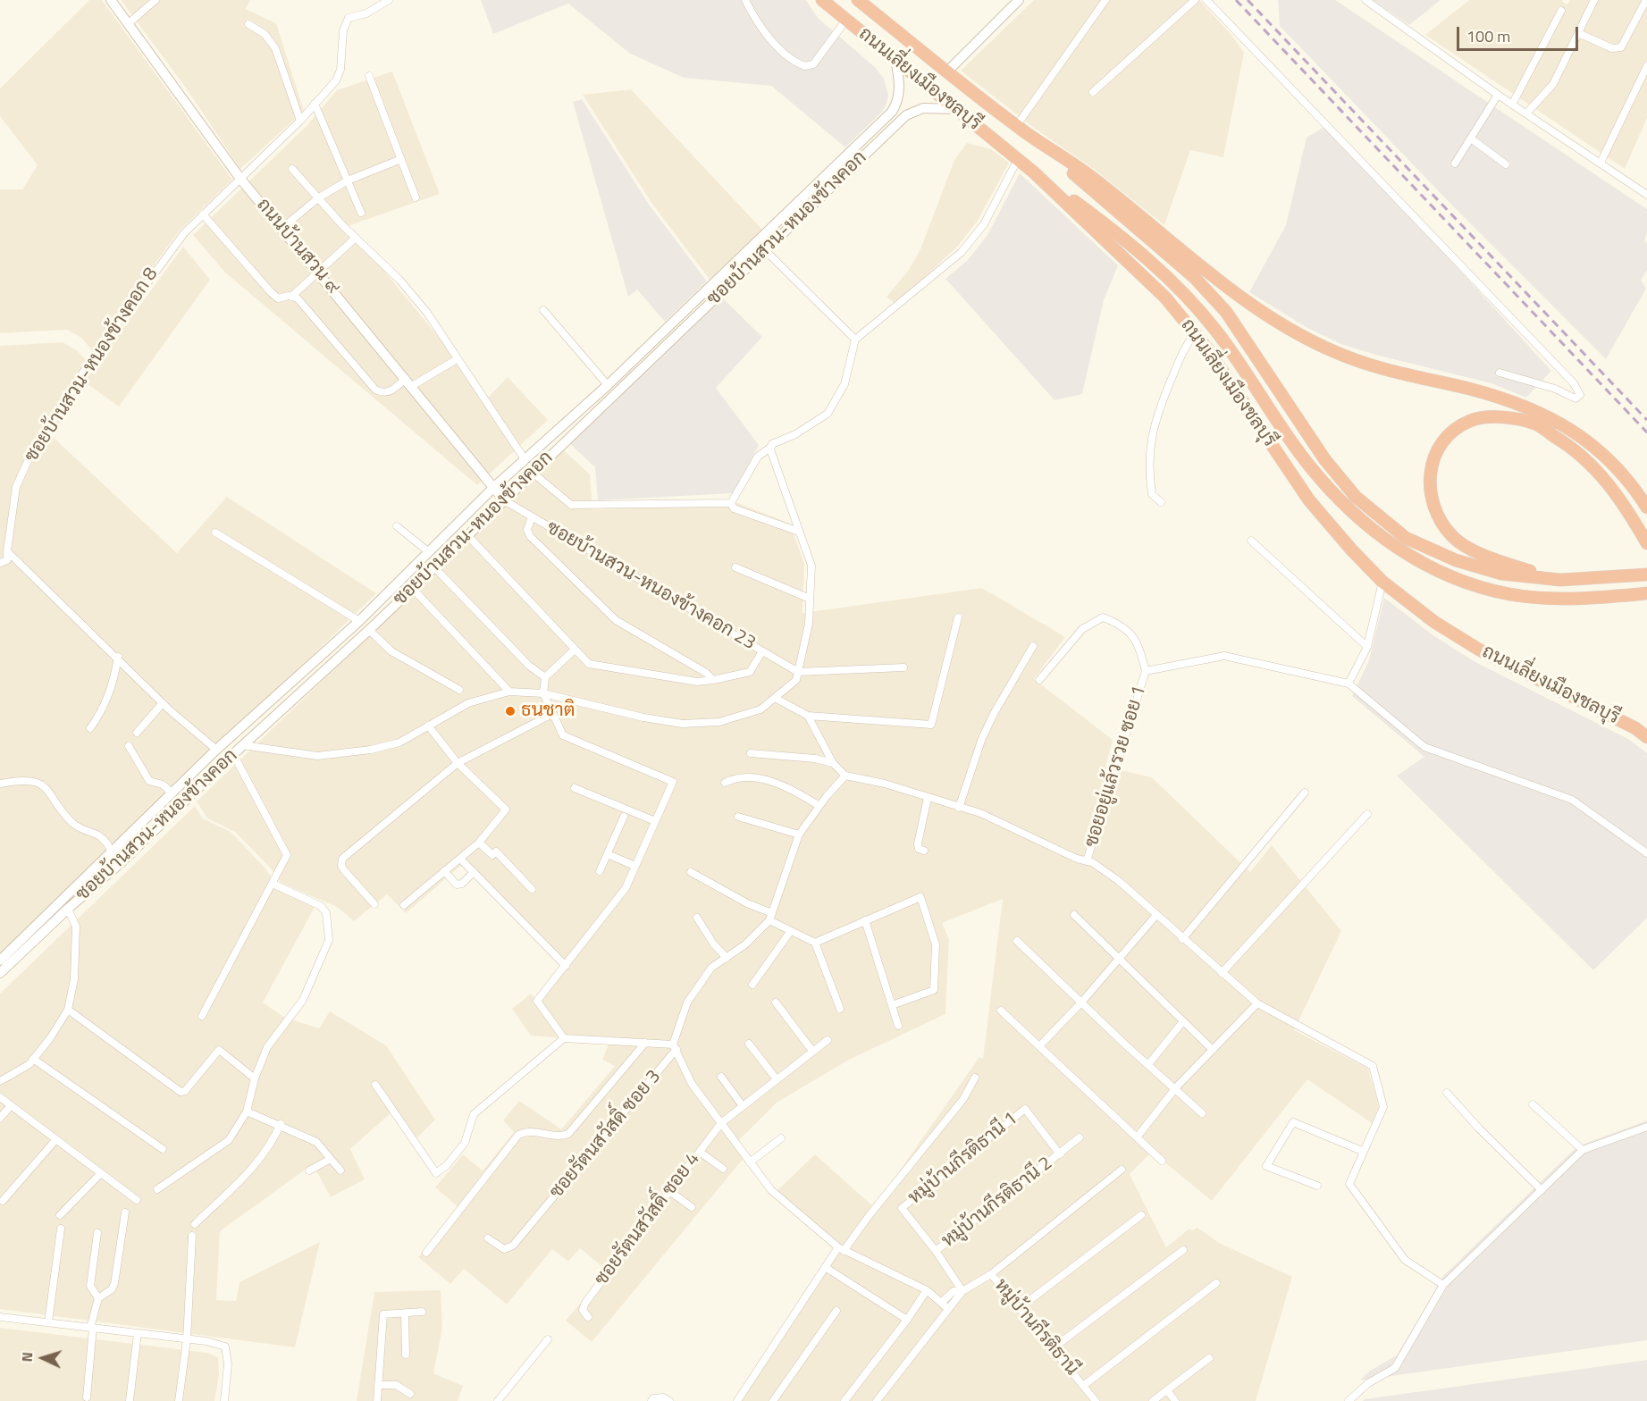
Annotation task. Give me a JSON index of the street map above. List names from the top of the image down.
{
  "streets": {
    "highway": ["ถนนเลี่ยงเมืองชลบุรี"],
    "main road": ["ซอยบ้านสวน-หนองข้างคอก", "ถนนบ้านสวน ๙"],
    "street": [
      "ซอยบ้านสวน-หนองข้างคอก 8",
      "ซอยบ้านสวน-หนองข้างคอก 23",
      "ซอยอยู่แล้วรวย ซอย 1",
      "ซอยรัตนสวัสดิ์ ซอย 3",
      "หมู่บ้านกีรติธานี 1",
      "หมู่บ้านกีรติธานี 2",
      "ซอยรัตนสวัสดิ์ ซอย 4",
      "หมู่บ้านกีรติธานี"
    ]
  },
  "crossings": [
    ["ถนนเลี่ยงเมืองชลบุรี", "ซอยบ้านสวน-หนองข้างคอก"],
    ["ซอยบ้านสวน-หนองข้างคอก", "ถนนบ้านสวน ๙"],
    ["ซอยบ้านสวน-หนองข้างคอก", "ซอยบ้านสวน-หนองข้างคอก 23"],
    ["ถนนบ้านสวน ๙", "ซอยบ้านสวน-หนองข้างคอก 8"],
    ["ถนนบ้านสวน ๙", "ซอยบ้านสวน-หนองข้างคอก 23"],
    ["หมู่บ้านกีรติธานี 1", "หมู่บ้านกีรติธานี 2"]
  ],
  "places": ["ธนชาติ"],
  "scale_bar": "100 m",
  "north": "left"
}
